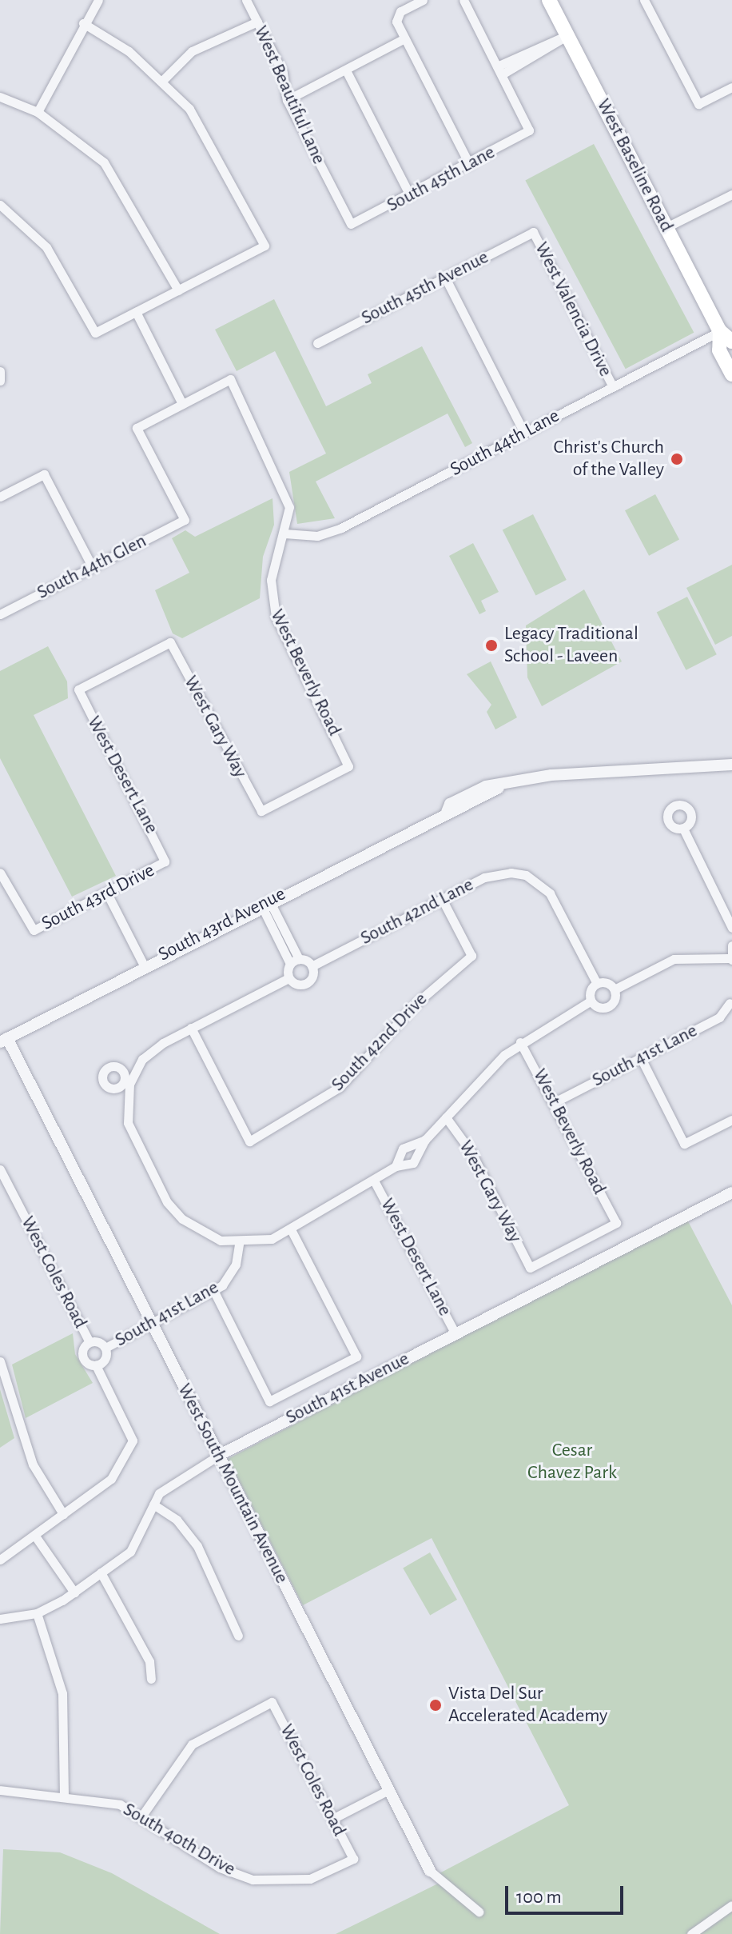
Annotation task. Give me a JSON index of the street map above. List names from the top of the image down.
{
  "streets": {
    "main road": ["West Baseline Road"],
    "street": [
      "West Beautiful Lane",
      "South 45th Lane",
      "South 45th Avenue",
      "West Valencia Drive",
      "South 44th Lane",
      "South 44th Glen",
      "West Beverly Road",
      "West Gary Way",
      "West Desert Lane",
      "South 43rd Drive",
      "South 42nd Lane",
      "South 43rd Avenue",
      "South 42nd Drive",
      "South 41st Lane",
      "West Coles Road",
      "South 41st Avenue",
      "West South Mountain Avenue",
      "South 40th Drive"
    ]
  },
  "crossings": [
    ["West Beautiful Lane", "South 45th Lane"],
    ["West Baseline Road", "South 44th Lane"],
    ["South 45th Avenue", "West Valencia Drive"],
    ["West Valencia Drive", "South 44th Lane"],
    ["South 44th Lane", "West Beverly Road"],
    ["South 44th Glen", "West Beverly Road"],
    ["West Beverly Road", "West Gary Way"],
    ["West Beverly Road", "South 41st Lane"],
    ["West Gary Way", "West Desert Lane"],
    ["West Desert Lane", "South 43rd Drive"],
    ["West Desert Lane", "South 41st Avenue"],
    ["South 42nd Lane", "South 42nd Drive"],
    ["South 42nd Lane", "South 41st Lane"],
    ["South 43rd Avenue", "West South Mountain Avenue"],
    ["South 41st Lane", "West Coles Road"],
    ["South 41st Lane", "West South Mountain Avenue"],
    ["West Coles Road", "South 40th Drive"],
    ["South 41st Avenue", "West South Mountain Avenue"]
  ],
  "parks": ["Cesar Chavez Park"],
  "places": ["Christ's Church of the Valley", "Legacy Traditional School - Laveen", "Vista Del Sur Accelerated Academy"],
  "scale_bar": "100 m"
}
